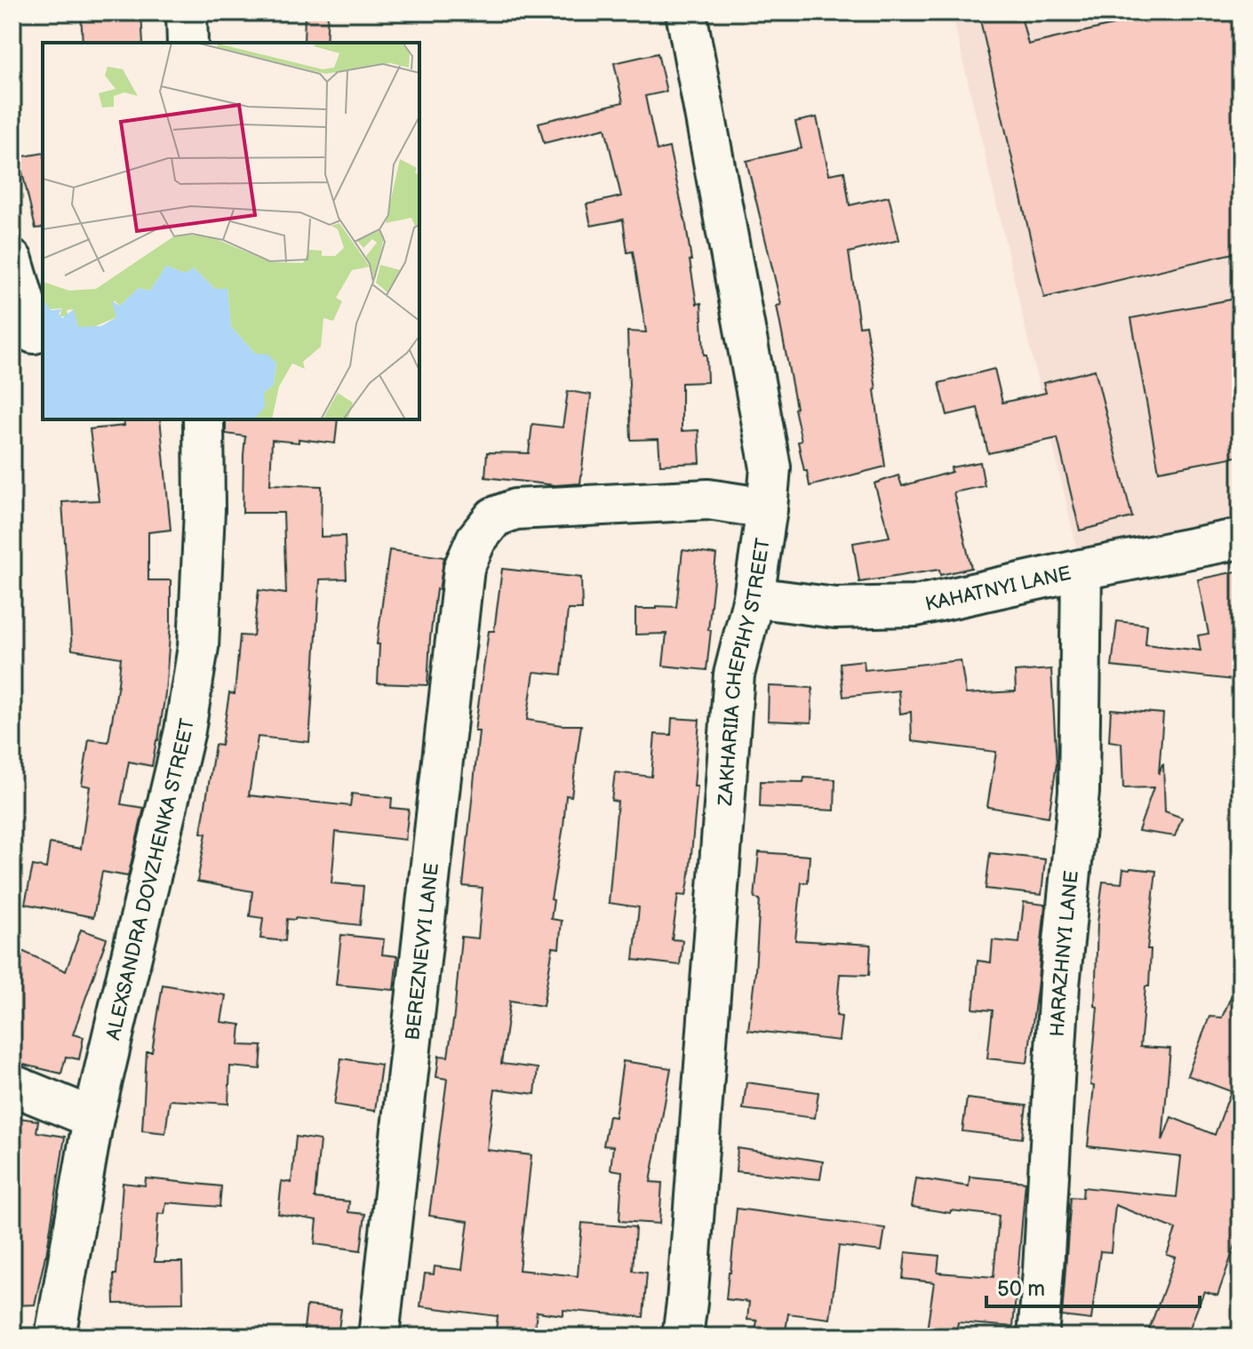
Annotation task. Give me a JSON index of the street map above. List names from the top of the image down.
{
  "streets": {
    "street": [
      "KAHATNYI LANE",
      "ZAKHARIIA CHEPIHY STREET",
      "ALEXSANDRA DOVZHENKA STREET",
      "BEREZNEVYI LANE",
      "HARAZHNYI LANE"
    ]
  },
  "crossings": [
    ["KAHATNYI LANE", "ZAKHARIIA CHEPIHY STREET"],
    ["KAHATNYI LANE", "HARAZHNYI LANE"],
    ["ZAKHARIIA CHEPIHY STREET", "BEREZNEVYI LANE"]
  ],
  "scale_bar": "50 m"
}
